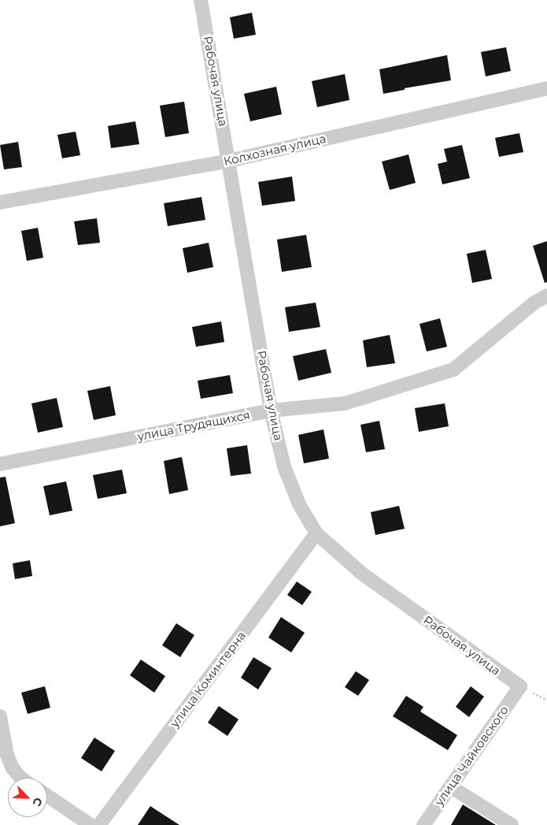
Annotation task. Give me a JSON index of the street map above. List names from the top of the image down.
{
  "streets": {
    "street": [
      "Рабочая улица",
      "Колхозная улица",
      "улица Трудящихся",
      "улица Коминтерна",
      "улица Чайковского"
    ]
  },
  "crossings": [
    ["Рабочая улица", "Колхозная улица"],
    ["Рабочая улица", "улица Трудящихся"],
    ["Рабочая улица", "улица Коминтерна"],
    ["Рабочая улица", "улица Чайковского"]
  ],
  "north": "bottom right"
}
